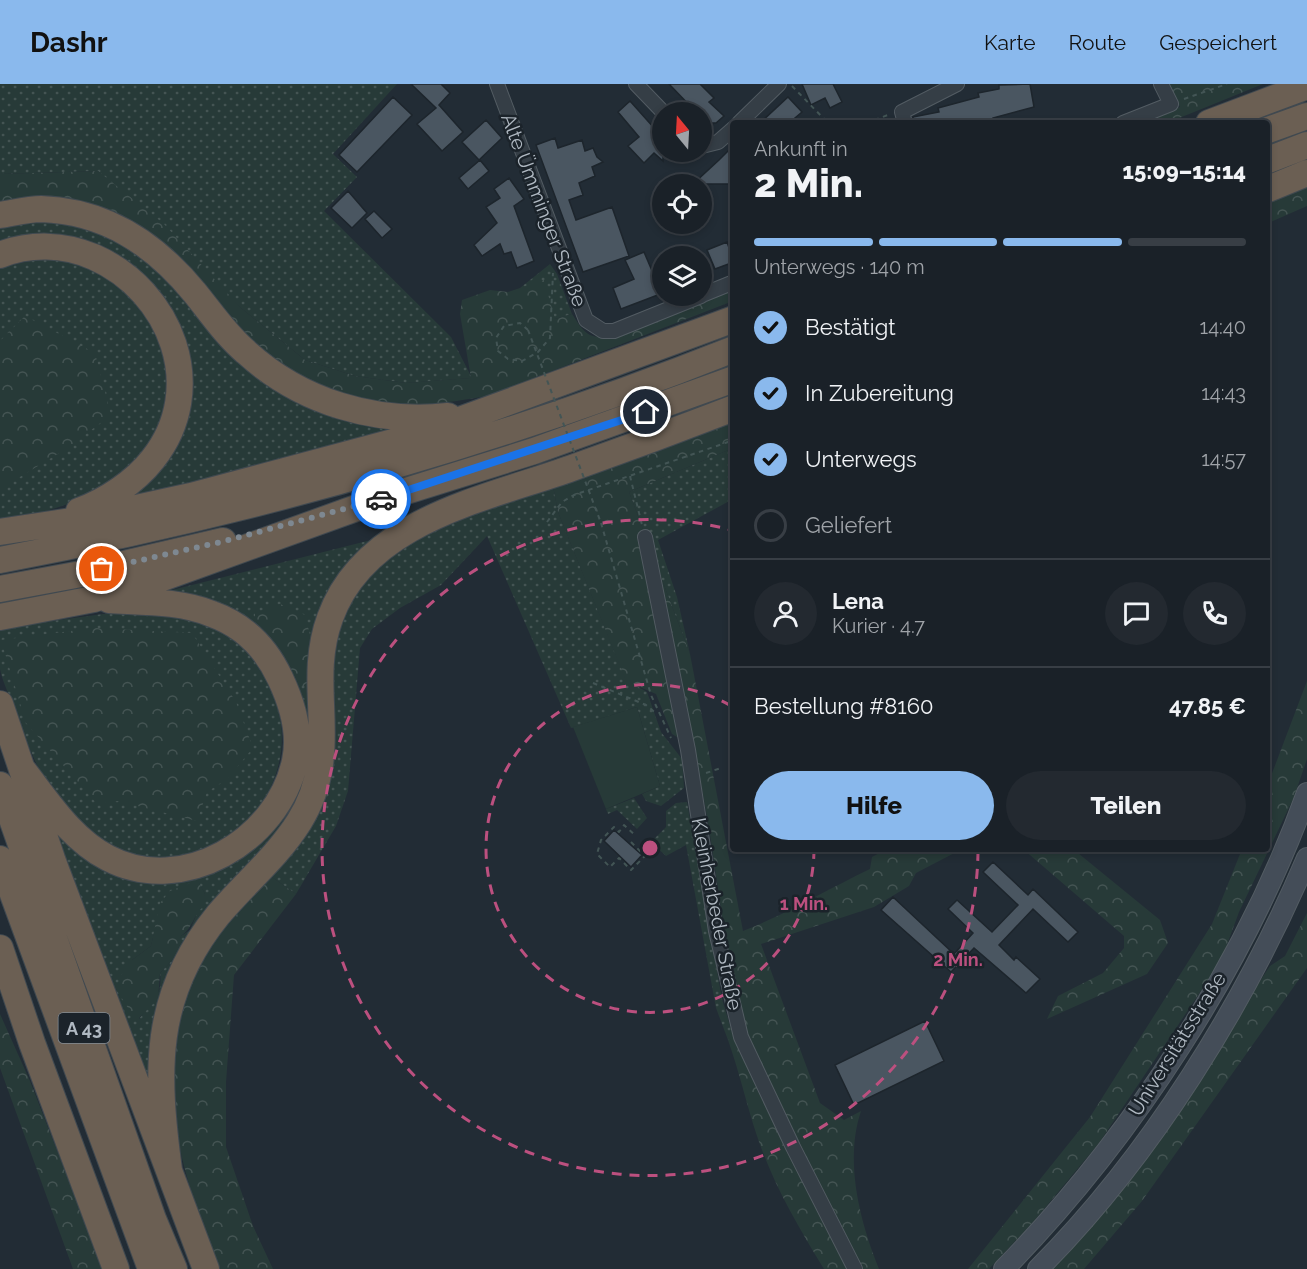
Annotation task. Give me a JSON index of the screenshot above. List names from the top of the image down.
{
  "streets": {
    "highway": ["A 43"],
    "main road": ["Universitätsstraße"],
    "street": ["Alte Ümminger Straße", "Kleinherbeder Straße"]
  },
  "north": "top",
  "page": {
    "header": "Dashr",
    "nav": ["Karte", "Route", "Gespeichert"],
    "heading": ["2 Min.", "Ankunft in", "15:09–15:14"],
    "panel": [
      "Lena",
      "Kurier · 4.7",
      "Bestellung #8160",
      "47.85 €"
    ],
    "bar": "Unterwegs · 140 m",
    "list": [
      ["Bestätigt", "14:40"],
      ["In Zubereitung", "14:43"],
      ["Unterwegs", "14:57"],
      "Geliefert"
    ],
    "buttons": ["Hilfe", "Teilen"]
  },
  "rings": ["1 Min.", "2 Min."]
}
